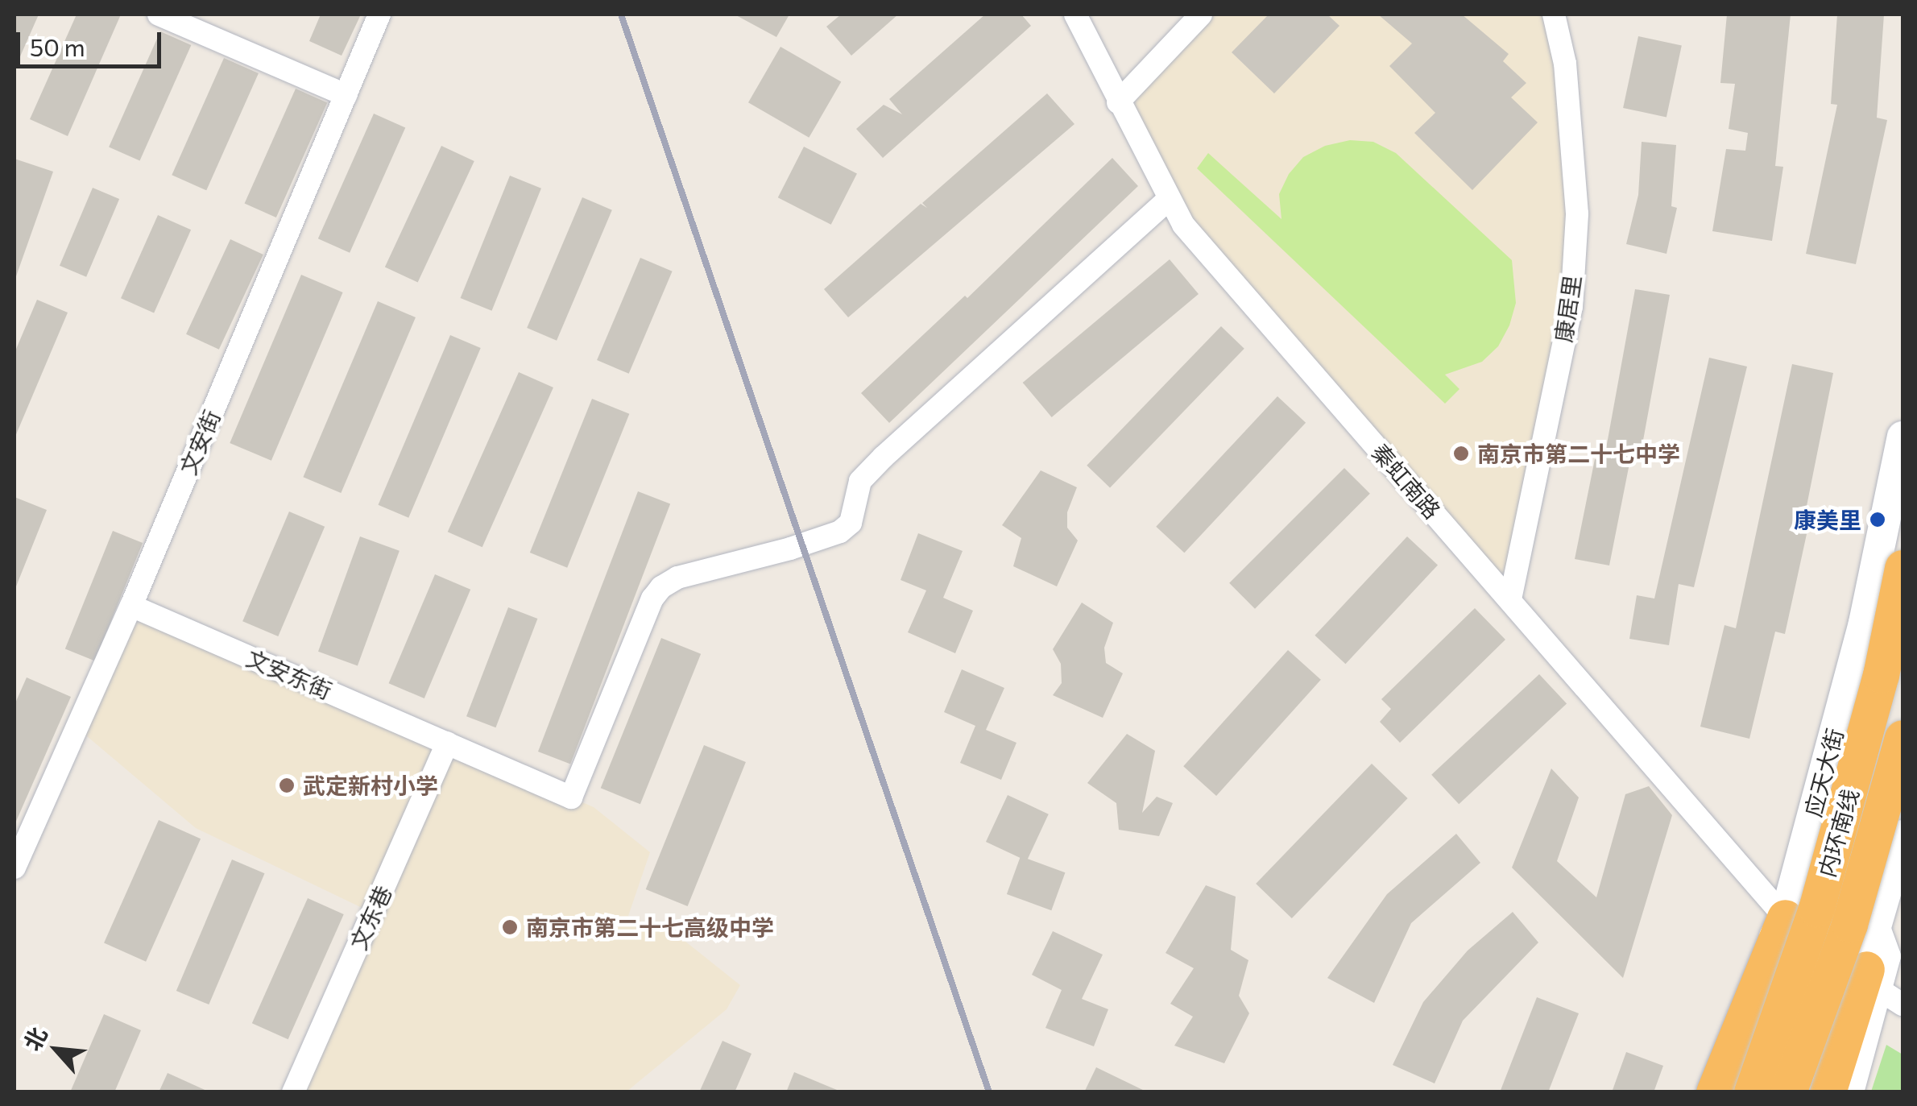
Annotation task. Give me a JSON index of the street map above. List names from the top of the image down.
{
  "streets": {
    "highway": ["内环南线"],
    "main road": ["应天大街"],
    "street": [
      "康居里",
      "文安街",
      "秦虹南路",
      "文安东街",
      "文东巷"
    ]
  },
  "crossings": [
    ["康居里", "秦虹南路"],
    ["文安街", "文安东街"],
    ["秦虹南路", "文安东街"],
    ["秦虹南路", "应天大街"],
    ["文安东街", "文东巷"]
  ],
  "places": [
    "南京市第二十七中学",
    "康美里",
    "武定新村小学",
    "南京市第二十七高级中学"
  ],
  "scale_bar": "50 m",
  "north": "top left"
}
